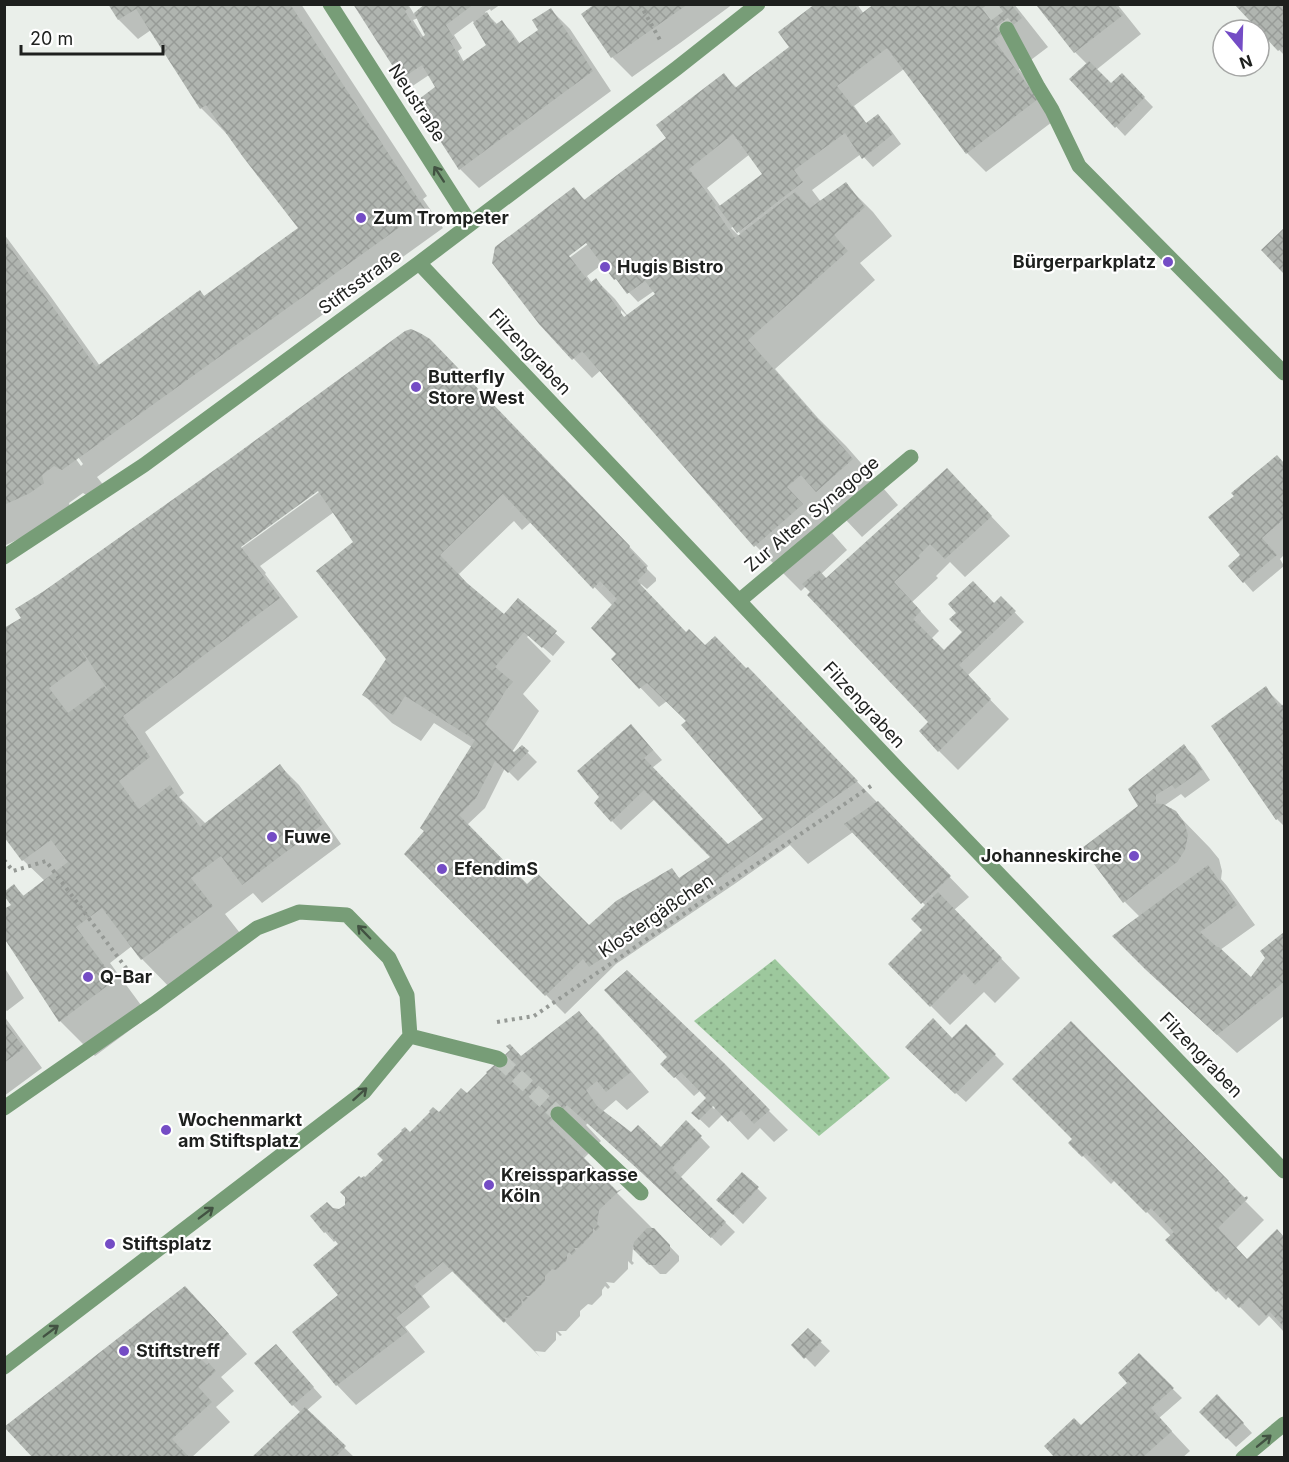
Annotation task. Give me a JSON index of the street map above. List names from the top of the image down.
{
  "streets": {
    "street": [
      "Neustraße",
      "Stiftsstraße",
      "Filzengraben",
      "Zur Alten Synagoge"
    ],
    "path": ["Klostergäßchen"]
  },
  "crossings": [
    ["Neustraße", "Stiftsstraße"],
    ["Stiftsstraße", "Filzengraben"],
    ["Filzengraben", "Zur Alten Synagoge"],
    ["Filzengraben", "Klostergäßchen"]
  ],
  "one_way": ["Neustraße"],
  "places": [
    "Zum Trompeter",
    "Bürgerparkplatz",
    "Hugis Bistro",
    "Butterfly Store West",
    "Fuwe",
    "Johanneskirche",
    "EfendimS",
    "Q-Bar",
    "Wochenmarkt am Stiftsplatz",
    "Kreissparkasse Köln",
    "Stiftsplatz",
    "Stiftstreff"
  ],
  "scale_bar": "20 m",
  "north": "bottom"
}
